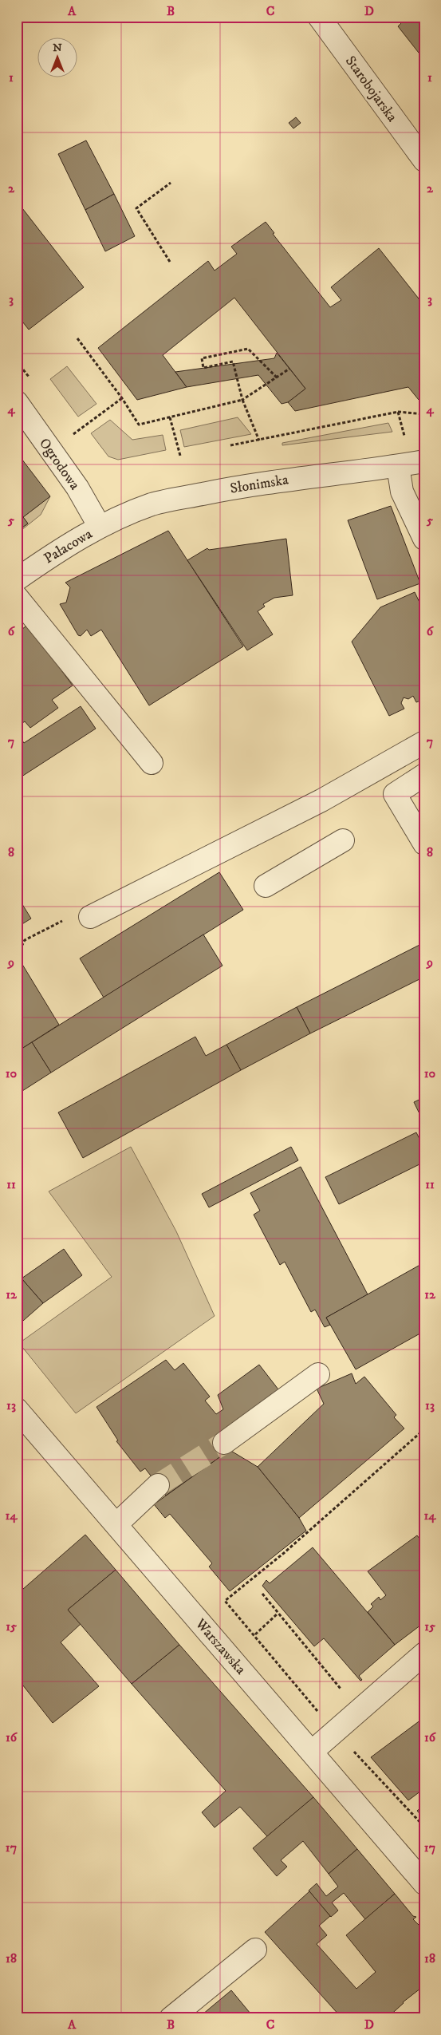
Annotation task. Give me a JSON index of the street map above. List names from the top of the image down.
{
  "streets": {
    "street": [
      "Starobojarska",
      "Ogrodowa",
      "Słonimska",
      "Pałacowa",
      "Warszawska"
    ]
  },
  "crossings": [
    ["Ogrodowa", "Słonimska"],
    ["Ogrodowa", "Pałacowa"],
    ["Słonimska", "Pałacowa"]
  ],
  "north": "top",
  "grid": {
    "columns": [
      "A",
      "B",
      "C",
      "D"
    ],
    "rows": [
      "1",
      "2",
      "3",
      "4",
      "5",
      "6",
      "7",
      "8",
      "9",
      "10",
      "11",
      "12",
      "13",
      "14",
      "15",
      "16",
      "17",
      "18"
    ]
  }
}
